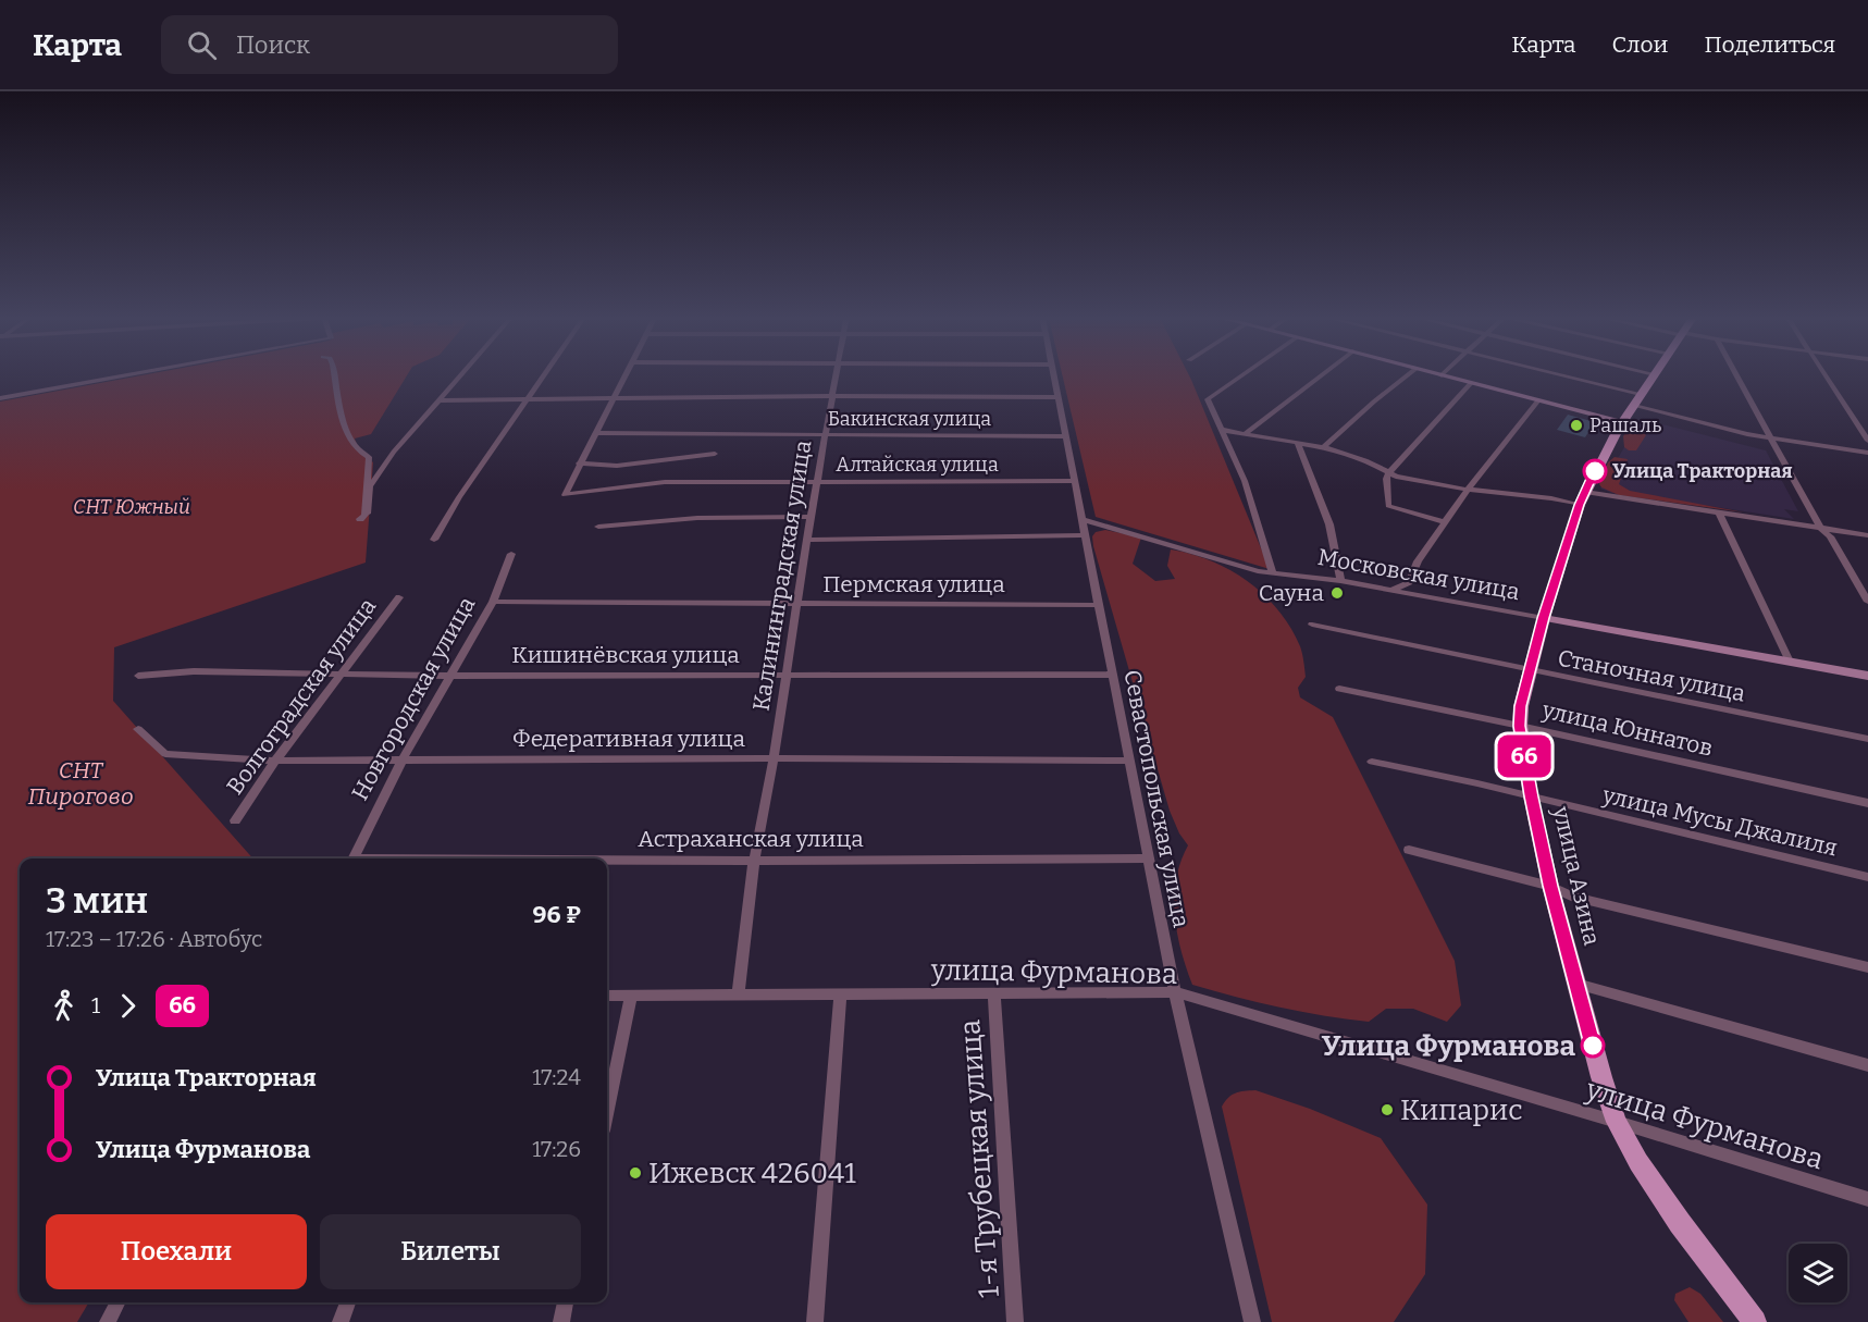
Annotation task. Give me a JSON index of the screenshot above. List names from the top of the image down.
{
  "streets": {
    "main road": ["улица Азина"],
    "street": [
      "Бакинская улица",
      "Алтайская улица",
      "Московская улица",
      "Калининградская улица",
      "Пермская улица",
      "Кишинёвская улица",
      "Станочная улица",
      "Волгоградская улица",
      "Новгородская улица",
      "улица Юннатов",
      "Федеративная улица",
      "Севастопольская улица",
      "улица Мусы Джалиля",
      "Астраханская улица",
      "улица Фурманова",
      "1-я Трубецкая улица"
    ]
  },
  "crossings": [
    ["Бакинская улица", "Калининградская улица"],
    ["Бакинская улица", "Севастопольская улица"],
    ["Алтайская улица", "Калининградская улица"],
    ["Алтайская улица", "Севастопольская улица"],
    ["Московская улица", "Севастопольская улица"],
    ["Московская улица", "улица Азина"],
    ["Калининградская улица", "Пермская улица"],
    ["Калининградская улица", "Кишинёвская улица"],
    ["Калининградская улица", "Федеративная улица"],
    ["Калининградская улица", "Астраханская улица"],
    ["Калининградская улица", "улица Фурманова"],
    ["Пермская улица", "Новгородская улица"],
    ["Пермская улица", "Севастопольская улица"],
    ["Кишинёвская улица", "Волгоградская улица"],
    ["Кишинёвская улица", "Новгородская улица"],
    ["Кишинёвская улица", "Севастопольская улица"],
    ["Станочная улица", "улица Азина"],
    ["Волгоградская улица", "Федеративная улица"],
    ["Новгородская улица", "Федеративная улица"],
    ["улица Юннатов", "улица Азина"],
    ["Федеративная улица", "Севастопольская улица"],
    ["Севастопольская улица", "Астраханская улица"],
    ["Севастопольская улица", "улица Фурманова"],
    ["улица Мусы Джалиля", "улица Азина"],
    ["улица Азина", "улица Фурманова"],
    ["улица Фурманова", "1-я Трубецкая улица"]
  ],
  "parks": ["СНТ Южный", "СНТ Пирогово"],
  "places": [
    "Рашаль",
    "Улица Тракторная",
    "Сауна",
    "Улица Фурманова",
    "Кипарис",
    "Ижевск 426041"
  ],
  "lines": ["bus line 66"],
  "page": {
    "header": "Карта",
    "search": "Поиск",
    "nav": ["Карта", "Слои", "Поделиться"],
    "on_map": "66",
    "heading": ["3 мин", "17:23 – 17:26 · Автобус", "96 ₽"],
    "legs": ["1", "66"],
    "list": [
      {
        "name": "Улица Тракторная",
        "value": "17:24"
      },
      {
        "name": "Улица Фурманова",
        "value": "17:26"
      }
    ],
    "buttons": ["Поехали", "Билеты"]
  }
}
